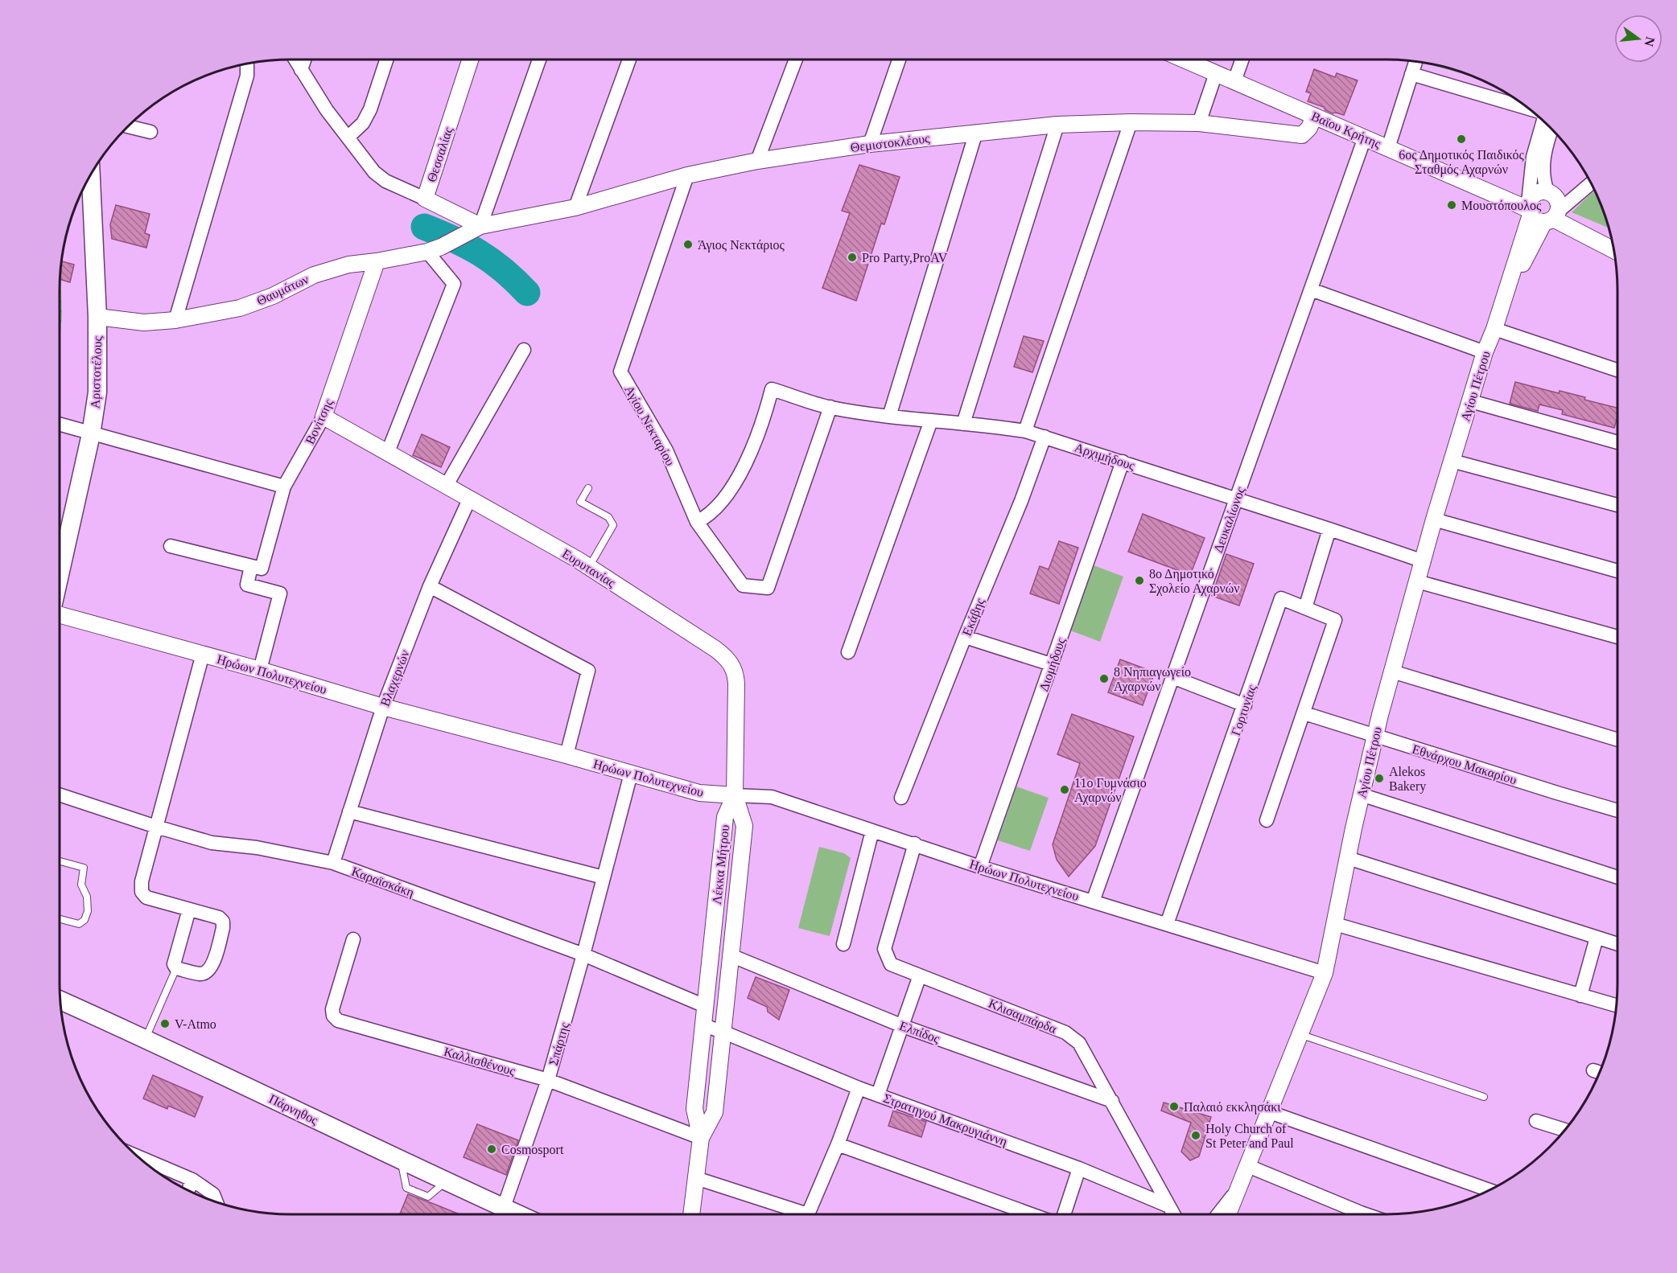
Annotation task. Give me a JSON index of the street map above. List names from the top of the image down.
{
  "streets": {
    "main road": ["Αριστοτέλους", "Πάρνηθος"],
    "street": [
      "Βαϊου Κρήτης",
      "Θεμιστοκλέους",
      "Θεσσαλίας",
      "Θαυμάτων",
      "Αγίου Πέτρου",
      "Βονίτσης",
      "Αγίου Νεκταρίου",
      "Αρχιμήδους",
      "Δευκαλίωνος",
      "Ευρυτανίας",
      "Εκάβης",
      "Διομήδους",
      "Ηρώων Πολυτεχνείου",
      "Βλαχερνών",
      "Γορτυνίας",
      "Εθνάρχου Μακαρίου",
      "Λέκκα Μήτρου",
      "Καραϊσκάκη",
      "Κλισαμπάρδα",
      "Ελπίδος",
      "Σπάρτης",
      "Καλλισθένους",
      "Στρατηγού Μακρυγιάννη"
    ]
  },
  "crossings": [
    ["Βαϊου Κρήτης", "Θεμιστοκλέους"],
    ["Βαϊου Κρήτης", "Αγίου Πέτρου"],
    ["Βαϊου Κρήτης", "Δευκαλίωνος"],
    ["Θεμιστοκλέους", "Θεσσαλίας"],
    ["Θεμιστοκλέους", "Θαυμάτων"],
    ["Θεμιστοκλέους", "Αγίου Νεκταρίου"],
    ["Θαυμάτων", "Αριστοτέλους"],
    ["Θαυμάτων", "Βονίτσης"],
    ["Αγίου Πέτρου", "Αρχιμήδους"],
    ["Αγίου Πέτρου", "Ηρώων Πολυτεχνείου"],
    ["Αγίου Πέτρου", "Εθνάρχου Μακαρίου"],
    ["Βονίτσης", "Ευρυτανίας"],
    ["Αγίου Νεκταρίου", "Αρχιμήδους"],
    ["Αρχιμήδους", "Δευκαλίωνος"],
    ["Αρχιμήδους", "Εκάβης"],
    ["Αρχιμήδους", "Διομήδους"],
    ["Δευκαλίωνος", "Ηρώων Πολυτεχνείου"],
    ["Ευρυτανίας", "Ηρώων Πολυτεχνείου"],
    ["Ευρυτανίας", "Βλαχερνών"],
    ["Ευρυτανίας", "Λέκκα Μήτρου"],
    ["Διομήδους", "Ηρώων Πολυτεχνείου"],
    ["Ηρώων Πολυτεχνείου", "Βλαχερνών"],
    ["Ηρώων Πολυτεχνείου", "Γορτυνίας"],
    ["Ηρώων Πολυτεχνείου", "Λέκκα Μήτρου"],
    ["Ηρώων Πολυτεχνείου", "Κλισαμπάρδα"],
    ["Ηρώων Πολυτεχνείου", "Σπάρτης"],
    ["Βλαχερνών", "Καραϊσκάκη"],
    ["Λέκκα Μήτρου", "Καραϊσκάκη"],
    ["Λέκκα Μήτρου", "Ελπίδος"],
    ["Λέκκα Μήτρου", "Καλλισθένους"],
    ["Λέκκα Μήτρου", "Στρατηγού Μακρυγιάννη"],
    ["Καραϊσκάκη", "Σπάρτης"],
    ["Κλισαμπάρδα", "Ελπίδος"],
    ["Κλισαμπάρδα", "Στρατηγού Μακρυγιάννη"],
    ["Σπάρτης", "Καλλισθένους"],
    ["Σπάρτης", "Πάρνηθος"]
  ],
  "places": [
    "6ος Δημοτικός Παιδικός Σταθμός Αχαρνών",
    "Μουστόπουλος",
    "Άγιος Νεκτάριος",
    "Pro Party,ProAV",
    "8ο Δημοτικό Σχολείο Αχαρνών",
    "8 Νηπιαγωγείο Αχαρνών",
    "Alekos Bakery",
    "11ο Γυμνάσιο Αχαρνών",
    "V-Atmo",
    "Παλαιό εκκλησάκι",
    "Holy Church of St Peter and Paul",
    "Cosmosport"
  ],
  "north": "right"
}
